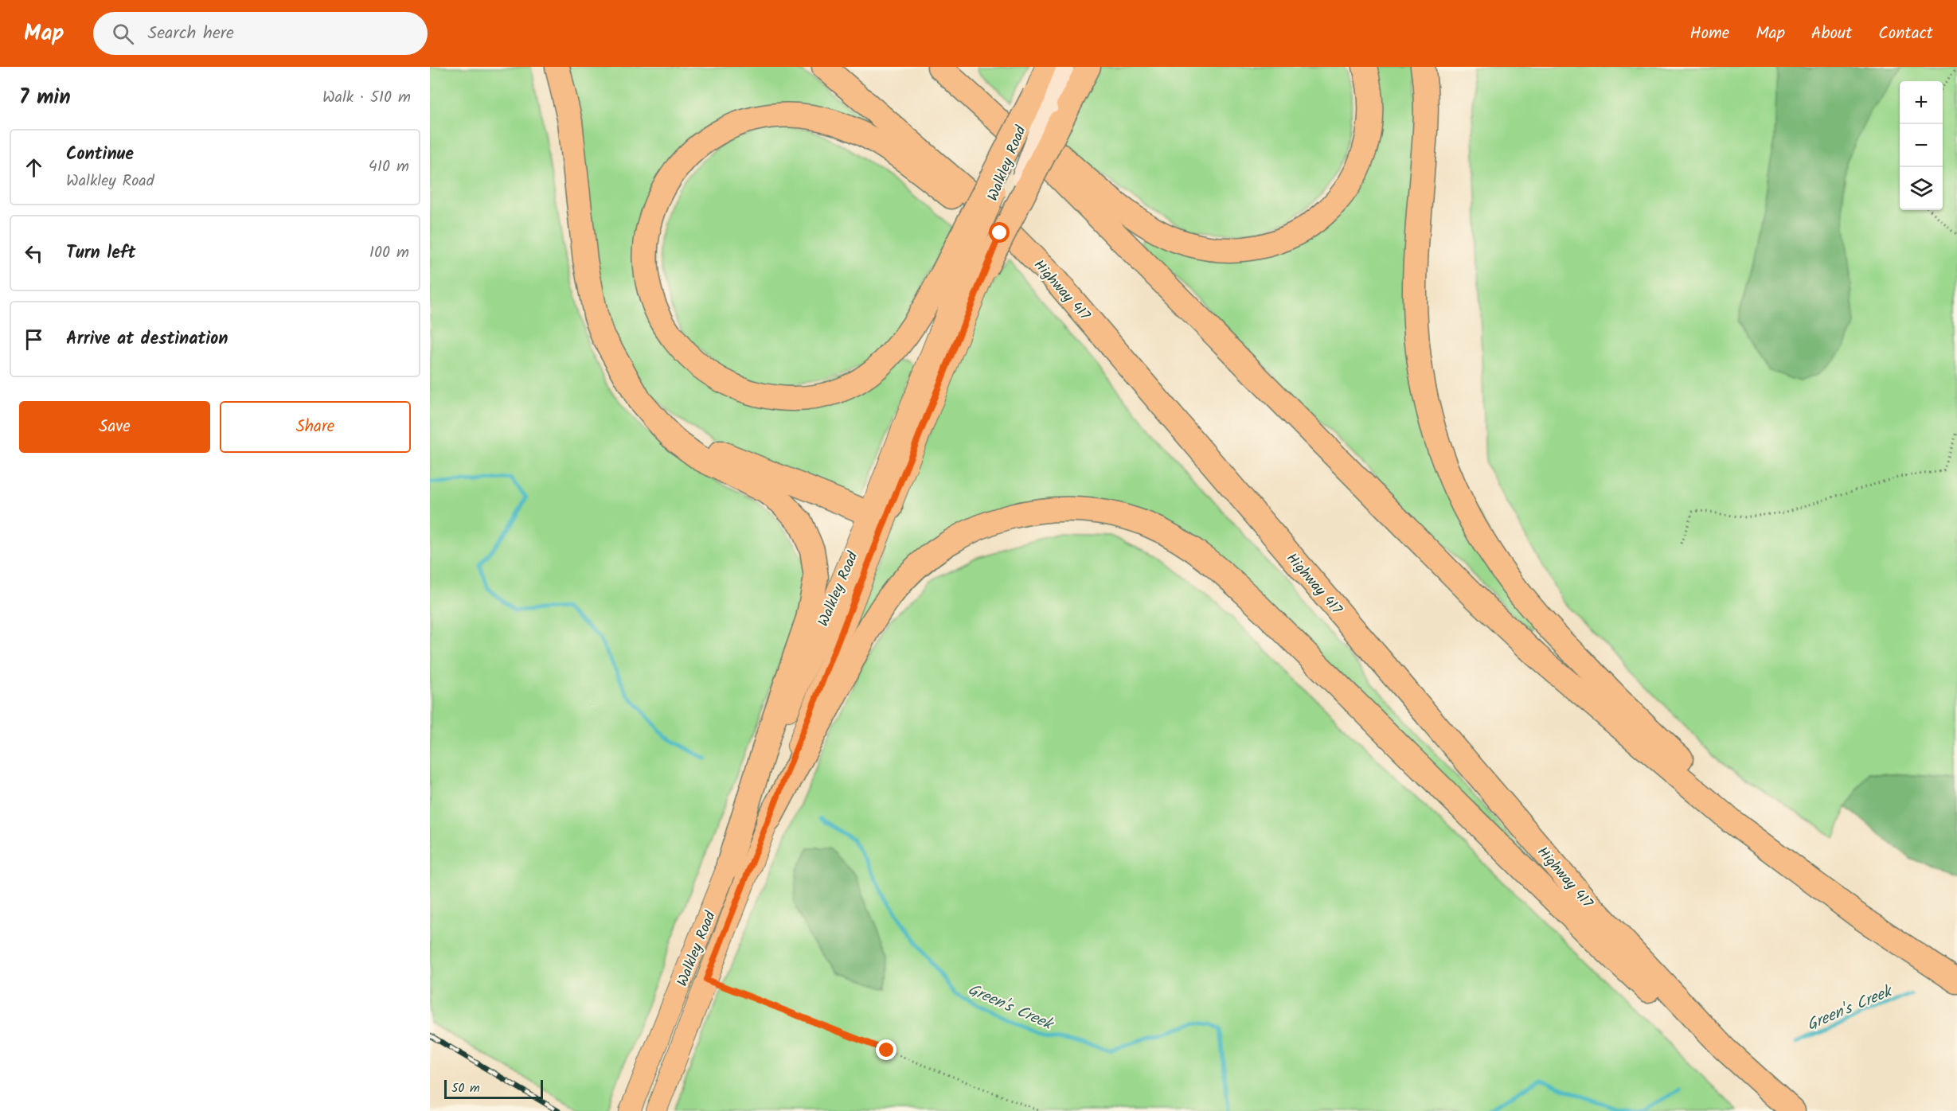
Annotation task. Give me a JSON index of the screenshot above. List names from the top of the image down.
{
  "streets": {
    "highway": ["Highway 417"],
    "main road": ["Walkley Road"]
  },
  "water": ["Green's Creek"],
  "scale_bar": "50 m",
  "page": {
    "header": "Map",
    "search": "Search here",
    "nav": [
      "Home",
      "Map",
      "About",
      "Contact"
    ],
    "heading": ["7 min", "Walk · 510 m"],
    "map_buttons": ["+", "−"],
    "list": [
      ["Continue", "Walkley Road", "410 m"],
      ["Turn left", "100 m"],
      "Arrive at destination"
    ],
    "buttons": ["Save", "Share"],
    "scale": "50 m"
  }
}
